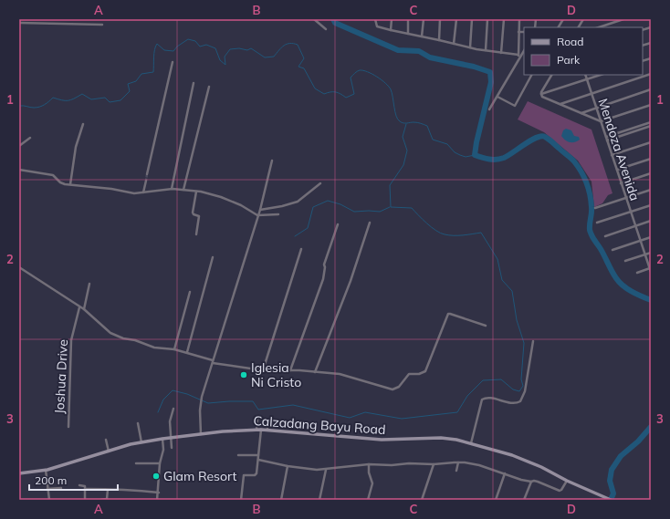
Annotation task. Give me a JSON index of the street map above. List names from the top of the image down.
{
  "streets": {
    "street": ["Mendoza Avenida", "Joshua Drive", "Calzadang Bayu Road"]
  },
  "places": ["Iglesia Ni Cristo", "Glam Resort"],
  "legend": ["Road", "Park"],
  "scale_bar": "200 m",
  "grid": {
    "columns": [
      "A",
      "B",
      "C",
      "D"
    ],
    "rows": ["1", "2", "3"]
  }
}
